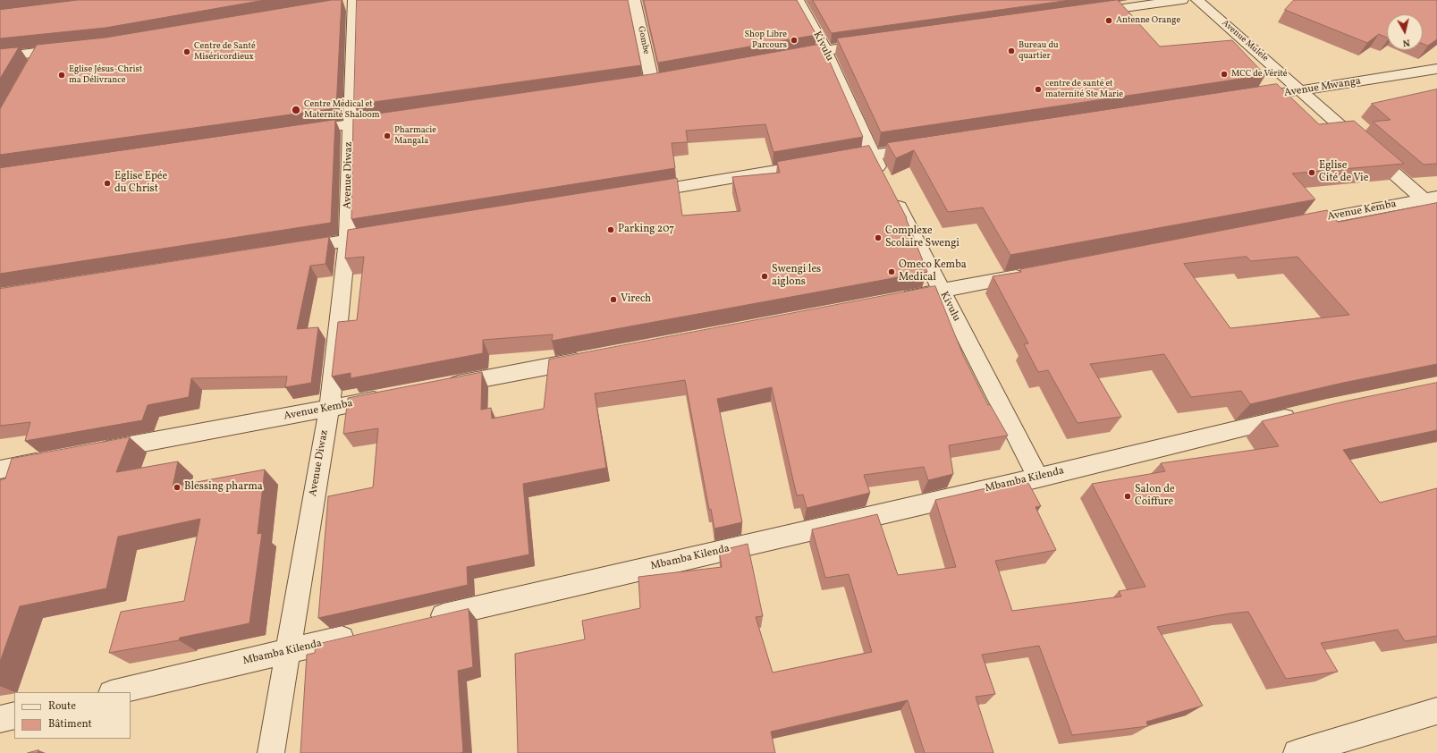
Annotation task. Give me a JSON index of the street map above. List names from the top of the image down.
{
  "streets": {
    "street": [
      "Gombe",
      "Avenue Mulele",
      "Kivulu",
      "Avenue Mwanga",
      "Avenue Diwaz",
      "Avenue Kemba",
      "Mbamba Kilenda"
    ]
  },
  "crossings": [
    ["Avenue Mulele", "Avenue Mwanga"],
    ["Avenue Mulele", "Avenue Kemba"],
    ["Kivulu", "Mbamba Kilenda"],
    ["Avenue Diwaz", "Avenue Kemba"],
    ["Avenue Diwaz", "Mbamba Kilenda"]
  ],
  "places": [
    "Antenne Orange",
    "Shop Libre Parcours",
    "Bureau du quartier",
    "Centre de Santé Miséricordieux",
    "MCC de Vérité",
    "Eglise Jésus-Christ ma Délivrance",
    "centre de santé et maternité Ste Marie",
    "Centre Médical et Maternité Shaloom",
    "Pharmacie Mangala",
    "Eglise Cité de Vie",
    "Eglise Epée du Christ",
    "Parking 207",
    "Complexe Scolaire Swengi",
    "Omeco Kemba Medical",
    "Swengi les aiglons",
    "Virech",
    "Blessing pharma",
    "Salon de Coiffure"
  ],
  "legend": ["Route", "Bâtiment"],
  "north": "bottom"
}
